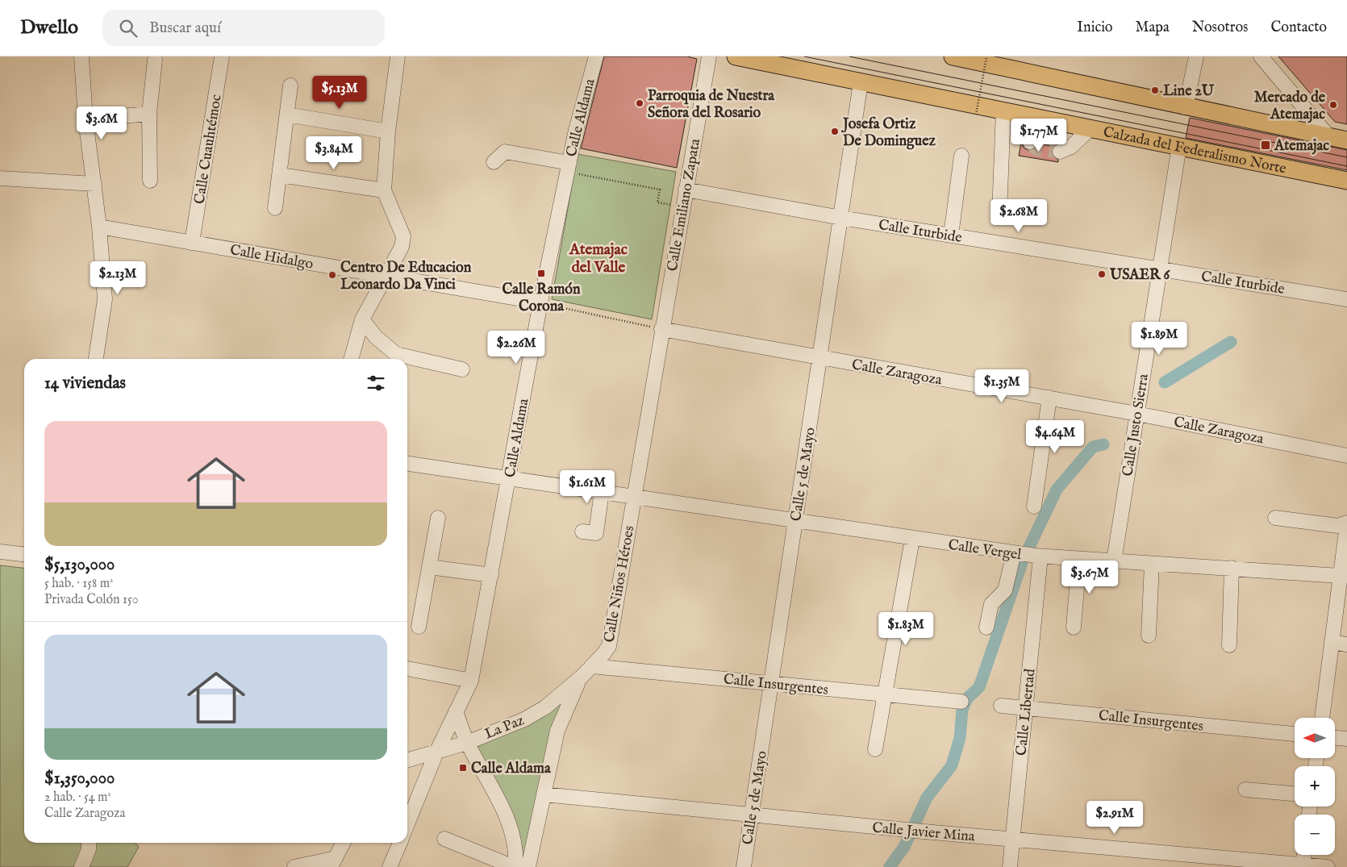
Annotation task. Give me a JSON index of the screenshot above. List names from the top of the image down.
{
  "streets": {
    "main road": ["Calzada del Federalismo Norte"],
    "street": [
      "Calle Aldama",
      "Calle Cuauhtémoc",
      "Calle Emiliano Zapata",
      "Calle Iturbide",
      "Calle Hidalgo",
      "Calle Zaragoza",
      "Calle Justo Sierra",
      "Calle 5 de Mayo",
      "Calle Vergel",
      "Calle Niños Héroes",
      "Calle Insurgentes",
      "Calle Libertad",
      "La Paz",
      "Calle Javier Mina"
    ]
  },
  "crossings": [
    ["Calle Aldama", "Calle Hidalgo"],
    ["Calle Aldama", "Calle Vergel"],
    ["Calle Aldama", "La Paz"],
    ["Calle Cuauhtémoc", "Calle Hidalgo"],
    ["Calzada del Federalismo Norte", "Calle Justo Sierra"],
    ["Calzada del Federalismo Norte", "Calle 5 de Mayo"],
    ["Calle Emiliano Zapata", "Calle Iturbide"],
    ["Calle Emiliano Zapata", "Calle Zaragoza"],
    ["Calle Emiliano Zapata", "Calle Niños Héroes"],
    ["Calle Iturbide", "Calle Justo Sierra"],
    ["Calle Iturbide", "Calle 5 de Mayo"],
    ["Calle Zaragoza", "Calle Justo Sierra"],
    ["Calle Zaragoza", "Calle 5 de Mayo"],
    ["Calle Zaragoza", "Calle Niños Héroes"],
    ["Calle Justo Sierra", "Calle Vergel"],
    ["Calle 5 de Mayo", "Calle Vergel"],
    ["Calle 5 de Mayo", "Calle Insurgentes"],
    ["Calle 5 de Mayo", "Calle Javier Mina"],
    ["Calle Vergel", "Calle Niños Héroes"],
    ["Calle Vergel", "Calle Libertad"],
    ["Calle Niños Héroes", "Calle Insurgentes"],
    ["Calle Niños Héroes", "La Paz"],
    ["Calle Insurgentes", "Calle Libertad"],
    ["Calle Insurgentes", "La Paz"],
    ["Calle Libertad", "Calle Javier Mina"]
  ],
  "districts": ["Atemajac del Valle"],
  "places": {
    "other": [
      "Line 2U",
      "Parroquia de Nuestra Señora del Rosario",
      "Mercado de Atemajac",
      "Josefa Ortiz De Dominguez",
      "USAER 6",
      "Centro De Educacion Leonardo Da Vinci"
    ],
    "transit": ["Atemajac", "Calle Ramón Corona", "Calle Aldama"]
  },
  "north": "left",
  "page": {
    "header": "Dwello",
    "search": "Buscar aquí",
    "nav": [
      "Inicio",
      "Mapa",
      "Nosotros",
      "Contacto"
    ],
    "price": [
      "$5.13M",
      "$3.6M",
      "$1.77M",
      "$3.84M",
      "$2.68M",
      "$2.13M",
      "$1.89M",
      "$2.26M",
      "$1.35M",
      "$4.64M",
      "$1.61M",
      "$3.67M",
      "$1.83M",
      "$2.91M"
    ],
    "heading": "14 viviendas",
    "list": [
      {
        "name": "$5,130,000",
        "note": "5 hab. · 158 m² · Privada Colón 150"
      },
      {
        "name": "$1,350,000",
        "note": "2 hab. · 54 m² · Calle Zaragoza"
      }
    ],
    "map_buttons": ["+", "−"]
  }
}
